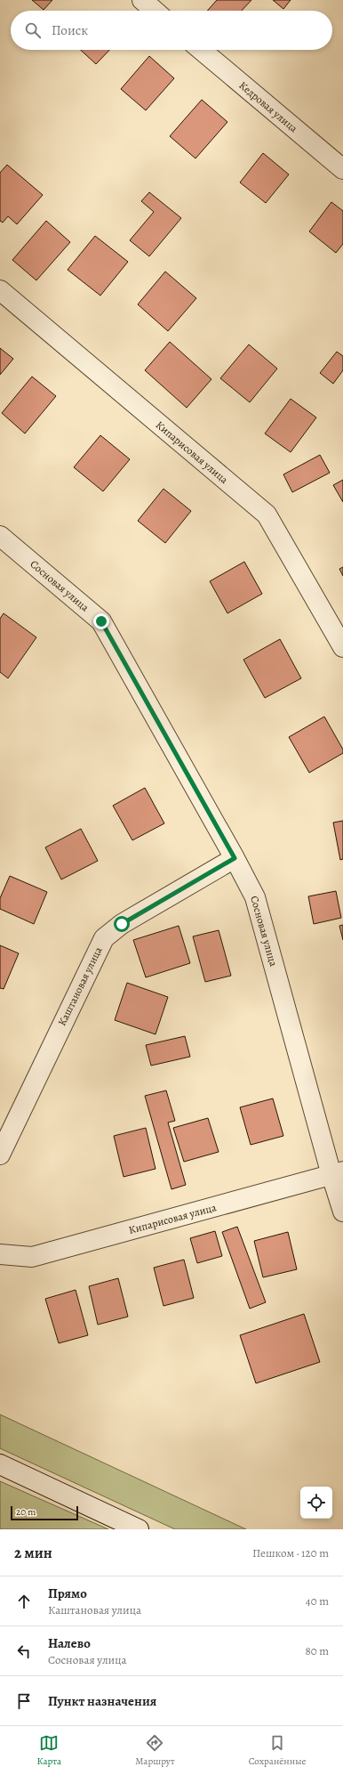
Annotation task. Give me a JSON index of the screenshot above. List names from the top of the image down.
{
  "streets": {
    "street": [
      "Кедровая улица",
      "Кипарисовая улица",
      "Сосновая улица",
      "Каштановая улица"
    ]
  },
  "crossings": [
    ["Кипарисовая улица", "Сосновая улица"],
    ["Сосновая улица", "Каштановая улица"]
  ],
  "scale_bar": "20 m",
  "page": {
    "search": "Поиск",
    "scale": "20 m",
    "heading": ["2 мин", "Пешком · 120 m"],
    "list": [
      ["Прямо", "Каштановая улица", "40 m"],
      ["Налево", "Сосновая улица", "80 m"],
      "Пункт назначения"
    ],
    "nav": ["Карта", "Маршрут", "Сохранённые"]
  }
}
